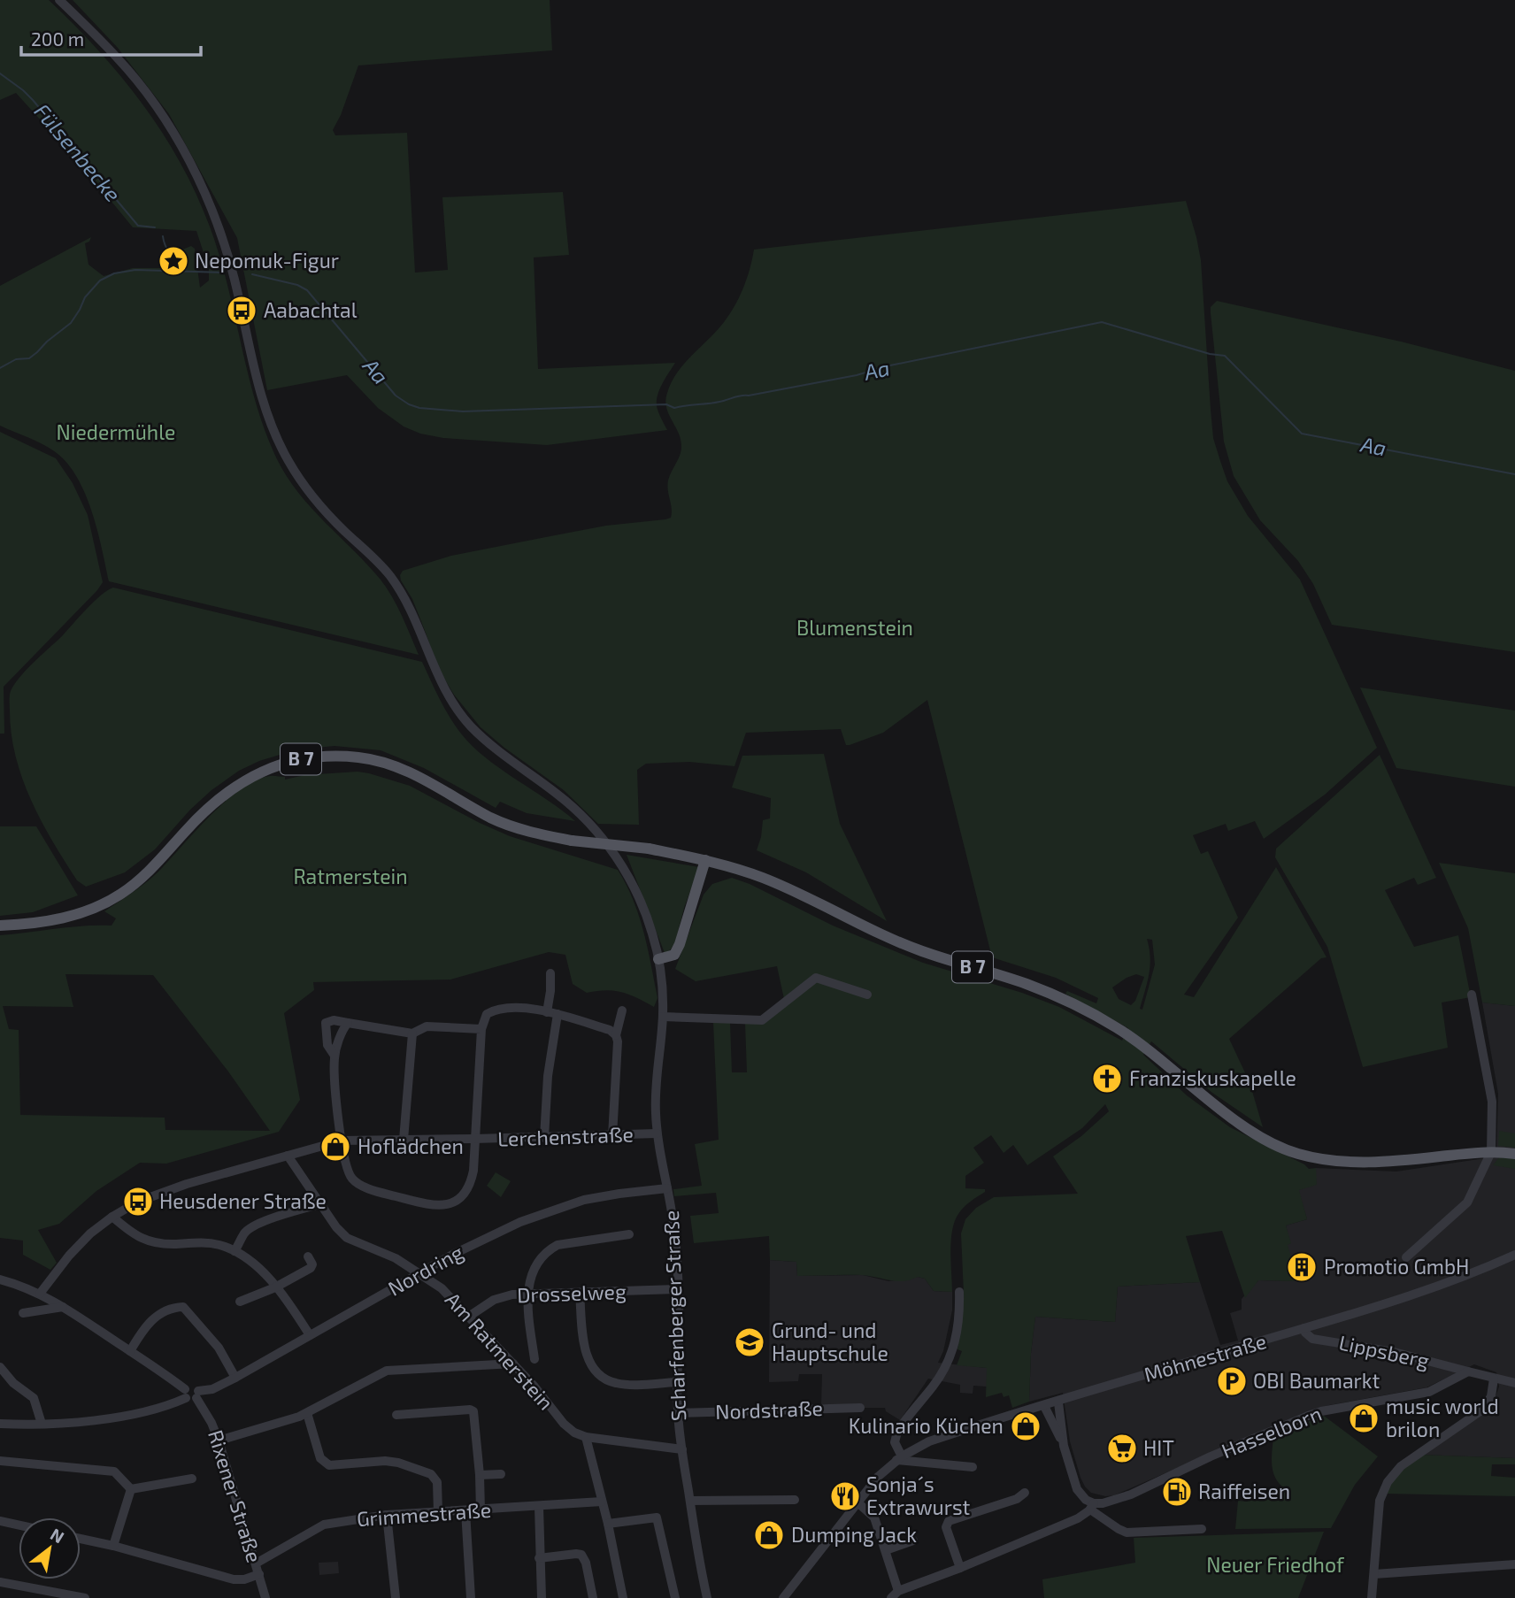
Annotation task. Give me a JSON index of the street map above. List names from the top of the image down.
{
  "streets": {
    "main road": ["B 7"],
    "street": [
      "Lerchenstraße",
      "Nordring",
      "Drosselweg",
      "Scharfenberger Straße",
      "Am Ratmerstein",
      "Lippsberg",
      "Möhnestraße",
      "Nordstraße",
      "Hasselborn",
      "Rixener Straße",
      "Grimmestraße"
    ]
  },
  "crossings": [
    ["Lerchenstraße", "Scharfenberger Straße"],
    ["Lerchenstraße", "Am Ratmerstein"],
    ["Nordring", "Scharfenberger Straße"],
    ["Nordring", "Am Ratmerstein"],
    ["Nordring", "Rixener Straße"],
    ["Drosselweg", "Scharfenberger Straße"],
    ["Drosselweg", "Am Ratmerstein"],
    ["Scharfenberger Straße", "Am Ratmerstein"],
    ["Scharfenberger Straße", "Nordstraße"],
    ["Lippsberg", "Möhnestraße"],
    ["Lippsberg", "Hasselborn"],
    ["Rixener Straße", "Grimmestraße"]
  ],
  "water": ["Fülsenbecke", "Aa"],
  "parks": [
    "Niedermühle",
    "Blumenstein",
    "Ratmerstein",
    "Neuer Friedhof"
  ],
  "places": {
    "place": ["Nepomuk-Figur"],
    "bus stop": ["Aabachtal", "Heusdener Straße"],
    "church": ["Franziskuskapelle"],
    "shop": [
      "Hoflädchen",
      "music world brilon",
      "Kulinario Küchen",
      "Dumping Jack"
    ],
    "building": ["Promotio GmbH"],
    "school or university": ["Grund- und Hauptschule"],
    "parking": ["OBI Baumarkt"],
    "supermarket": ["HIT"],
    "fuel station": ["Raiffeisen"],
    "restaurant": ["Sonja´s Extrawurst"]
  },
  "scale_bar": "200 m",
  "north": "top right"
}
